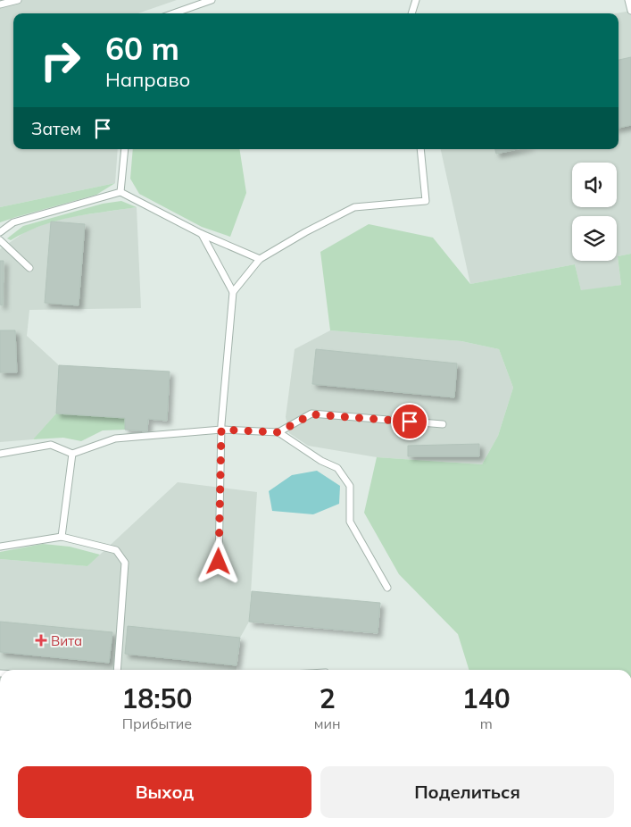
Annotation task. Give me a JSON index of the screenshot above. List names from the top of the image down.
{
  "places": {
    "health": ["Вита"]
  },
  "page": {
    "turn": ["60 m", "Направо"],
    "then": "Затем",
    "eta": [
      "18:50",
      "Прибытие",
      "2",
      "мин",
      "140",
      "m"
    ],
    "buttons": ["Выход", "Поделиться"]
  }
}
